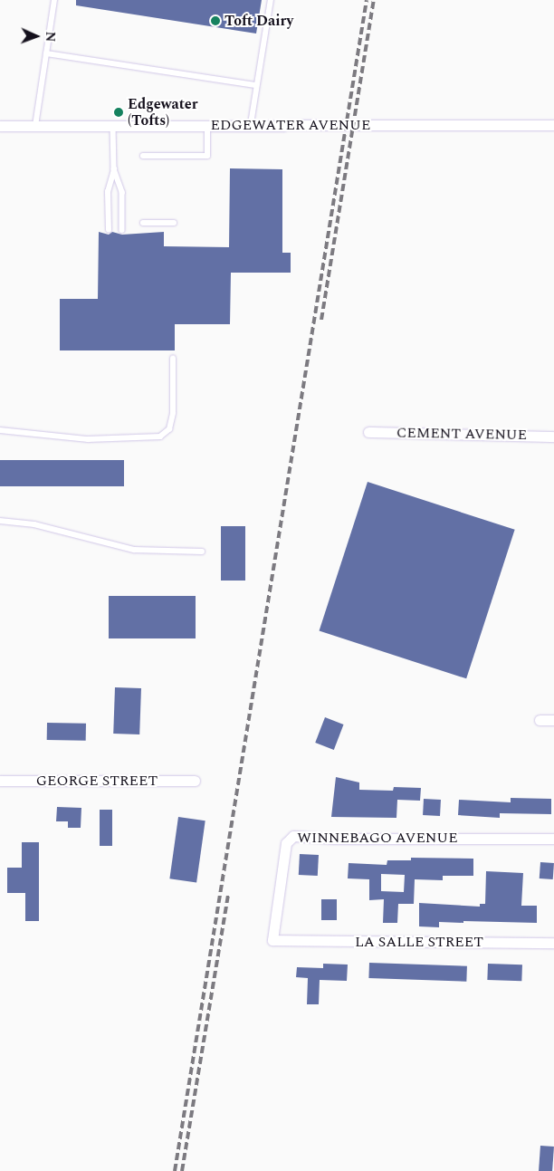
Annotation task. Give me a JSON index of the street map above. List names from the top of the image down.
{
  "streets": {
    "street": [
      "EDGEWATER AVENUE",
      "CEMENT AVENUE",
      "GEORGE STREET",
      "WINNEBAGO AVENUE",
      "LA SALLE STREET"
    ]
  },
  "crossings": [
    ["WINNEBAGO AVENUE", "LA SALLE STREET"]
  ],
  "places": ["Toft Dairy", "Edgewater (Tofts)"],
  "north": "right"
}
